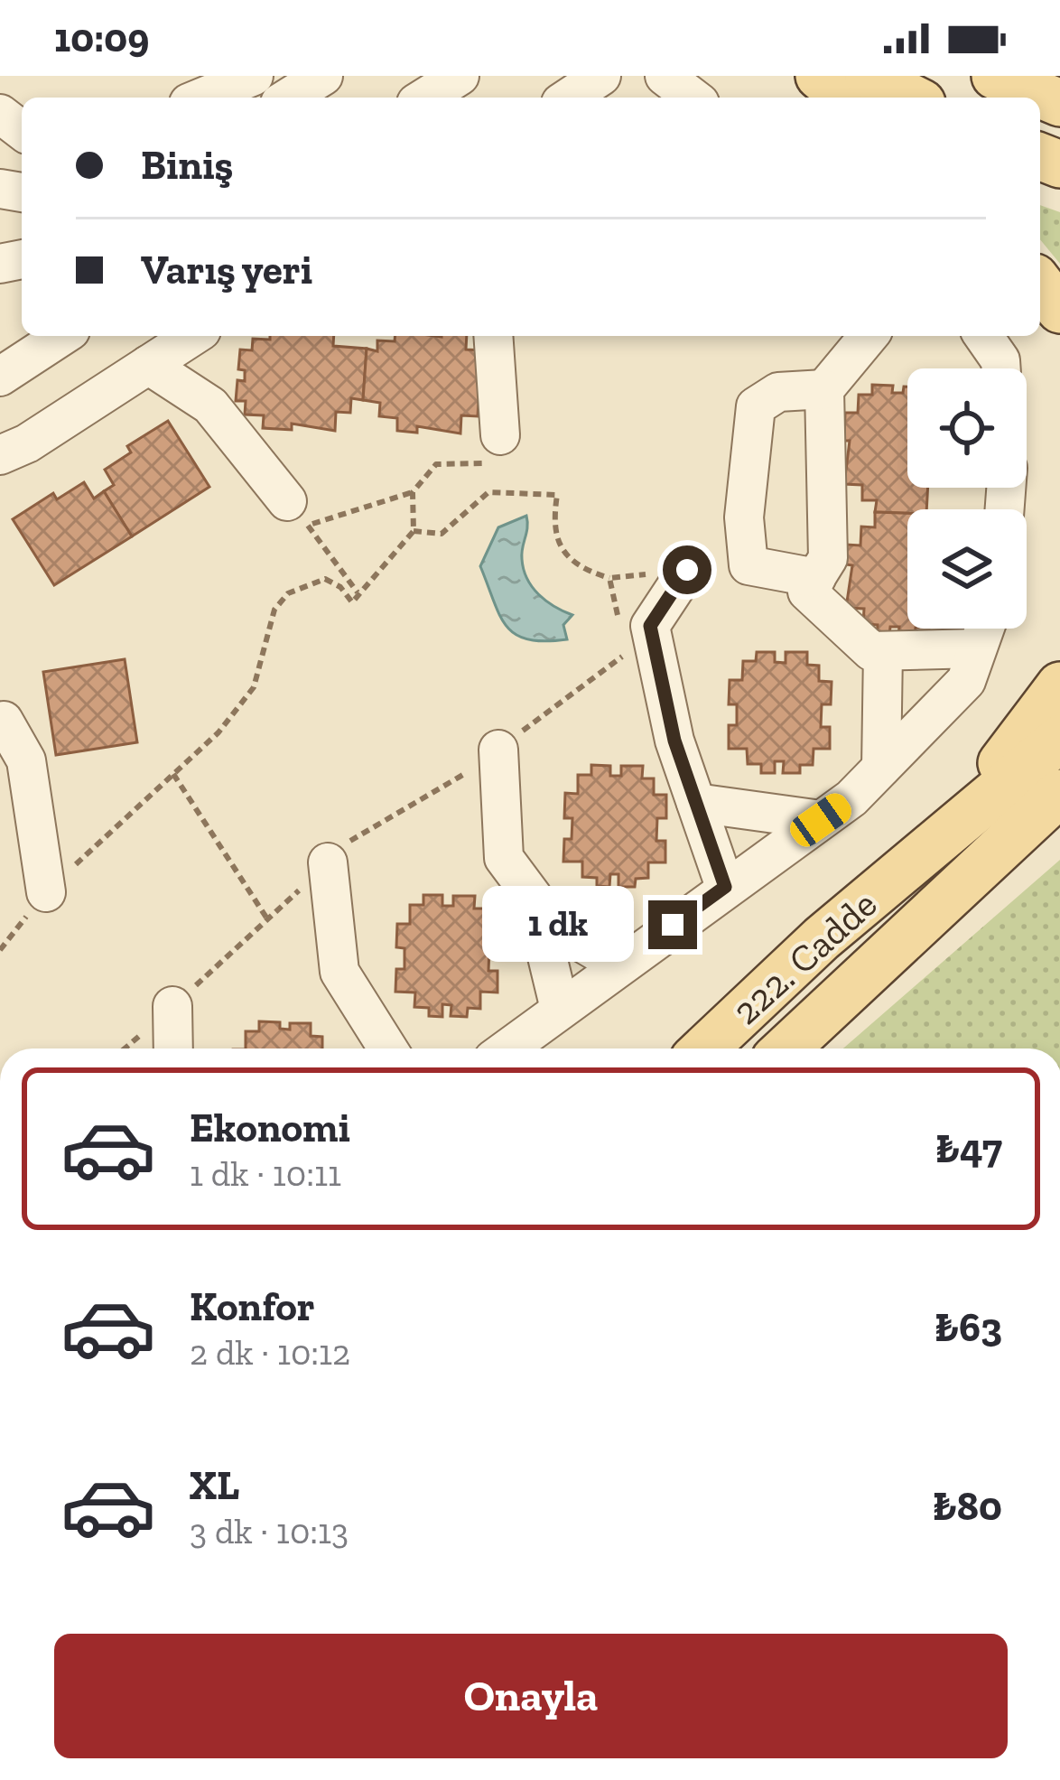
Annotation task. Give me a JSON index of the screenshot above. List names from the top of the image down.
{
  "streets": {
    "main road": ["222. Cadde"]
  },
  "page": {
    "status": "10:09",
    "banner": ["Biniş", "Varış yeri"],
    "bubble": "1 dk",
    "list": [
      {
        "name": "Ekonomi",
        "note": "1 dk · 10:11",
        "value": "₺47"
      },
      {
        "name": "Konfor",
        "note": "2 dk · 10:12",
        "value": "₺63"
      },
      {
        "name": "XL",
        "note": "3 dk · 10:13",
        "value": "₺80"
      }
    ],
    "buttons": "Onayla"
  }
}
